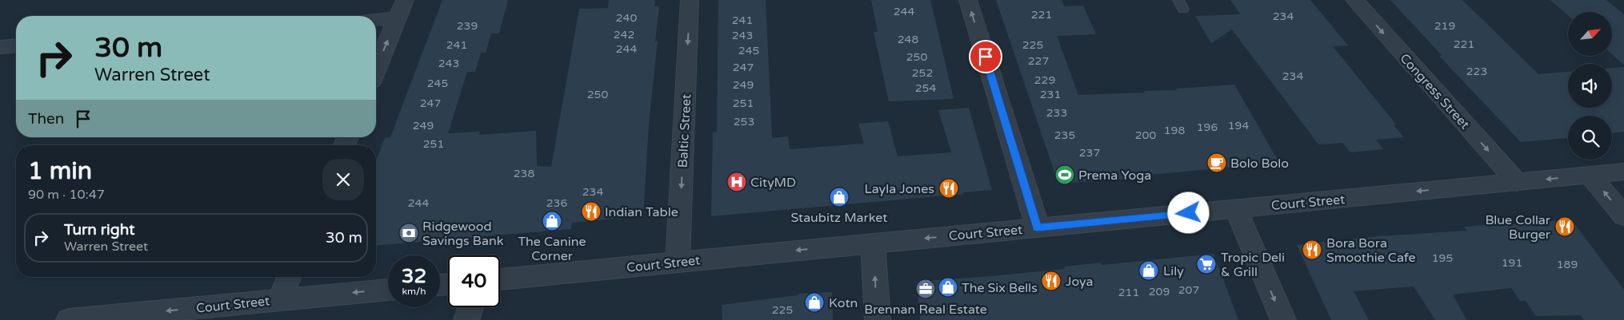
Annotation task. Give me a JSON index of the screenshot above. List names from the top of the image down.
{
  "streets": {
    "street": ["Congress Street", "Baltic Street", "Court Street"]
  },
  "crossings": [
    ["Congress Street", "Court Street"],
    ["Baltic Street", "Court Street"]
  ],
  "one_way": ["Congress Street", "Baltic Street", "Court Street"],
  "places": {
    "cafe": ["Bolo Bolo"],
    "sports": ["Prema Yoga"],
    "hospital": ["CityMD"],
    "restaurant": [
      "Layla Jones",
      "Indian Table",
      "Blue Collar Burger",
      "Bora Bora Smoothie Cafe",
      "Joya"
    ],
    "shop": [
      "Staubitz Market",
      "The Canine Corner",
      "Lily",
      "The Six Bells",
      "Kotn"
    ],
    "bank": ["Ridgewood Savings Bank"],
    "supermarket": ["Tropic Deli & Grill"],
    "office": ["Brennan Real Estate"]
  },
  "house_numbers": [
    "244",
    "221",
    "234",
    "240",
    "241",
    "239",
    "219",
    "242",
    "243",
    "248",
    "221",
    "241",
    "225",
    "244",
    "245",
    "250",
    "227",
    "243",
    "247",
    "223",
    "252",
    "234",
    "229",
    "245",
    "249",
    "254",
    "250",
    "231",
    "247",
    "251",
    "233",
    "253",
    "249",
    "194",
    "196",
    "198",
    "235",
    "200",
    "251",
    "237",
    "238",
    "234",
    "244",
    "236",
    "195",
    "191",
    "189",
    "207",
    "209",
    "211",
    "225"
  ],
  "north": "top right",
  "page": {
    "turn": ["30 m", "Warren Street"],
    "then": "Then",
    "heading": ["1 min", "90 m · 10:47"],
    "list": [
      {
        "name": "Turn right",
        "note": "Warren Street",
        "value": "30 m"
      }
    ],
    "speed": "32 km/h",
    "limit": "40"
  }
}
